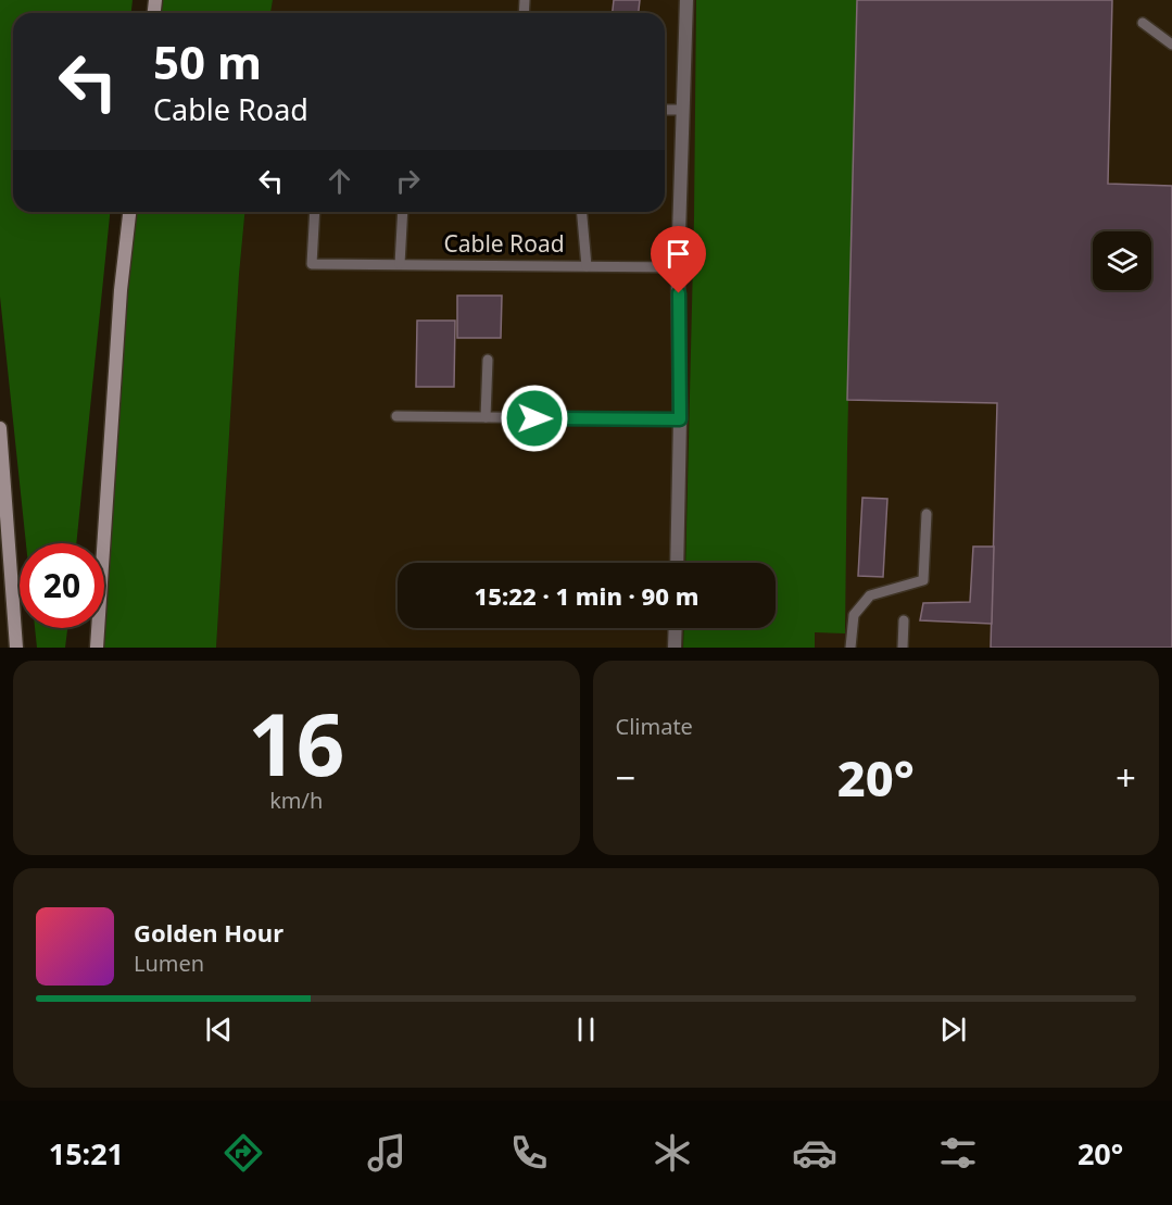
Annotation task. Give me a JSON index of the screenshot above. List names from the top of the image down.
{
  "streets": {
    "lane": ["Cable Road"]
  },
  "page": {
    "turn": ["50 m", "Cable Road"],
    "limit": "20",
    "trip": "15:22 · 1 min · 90 m",
    "tile": [
      ["16", "km/h"],
      "Climate"
    ],
    "heat": ["−", "20°", "+"],
    "song": ["Golden Hour", "Lumen"],
    "tabs": ["15:21", "20°"]
  }
}
